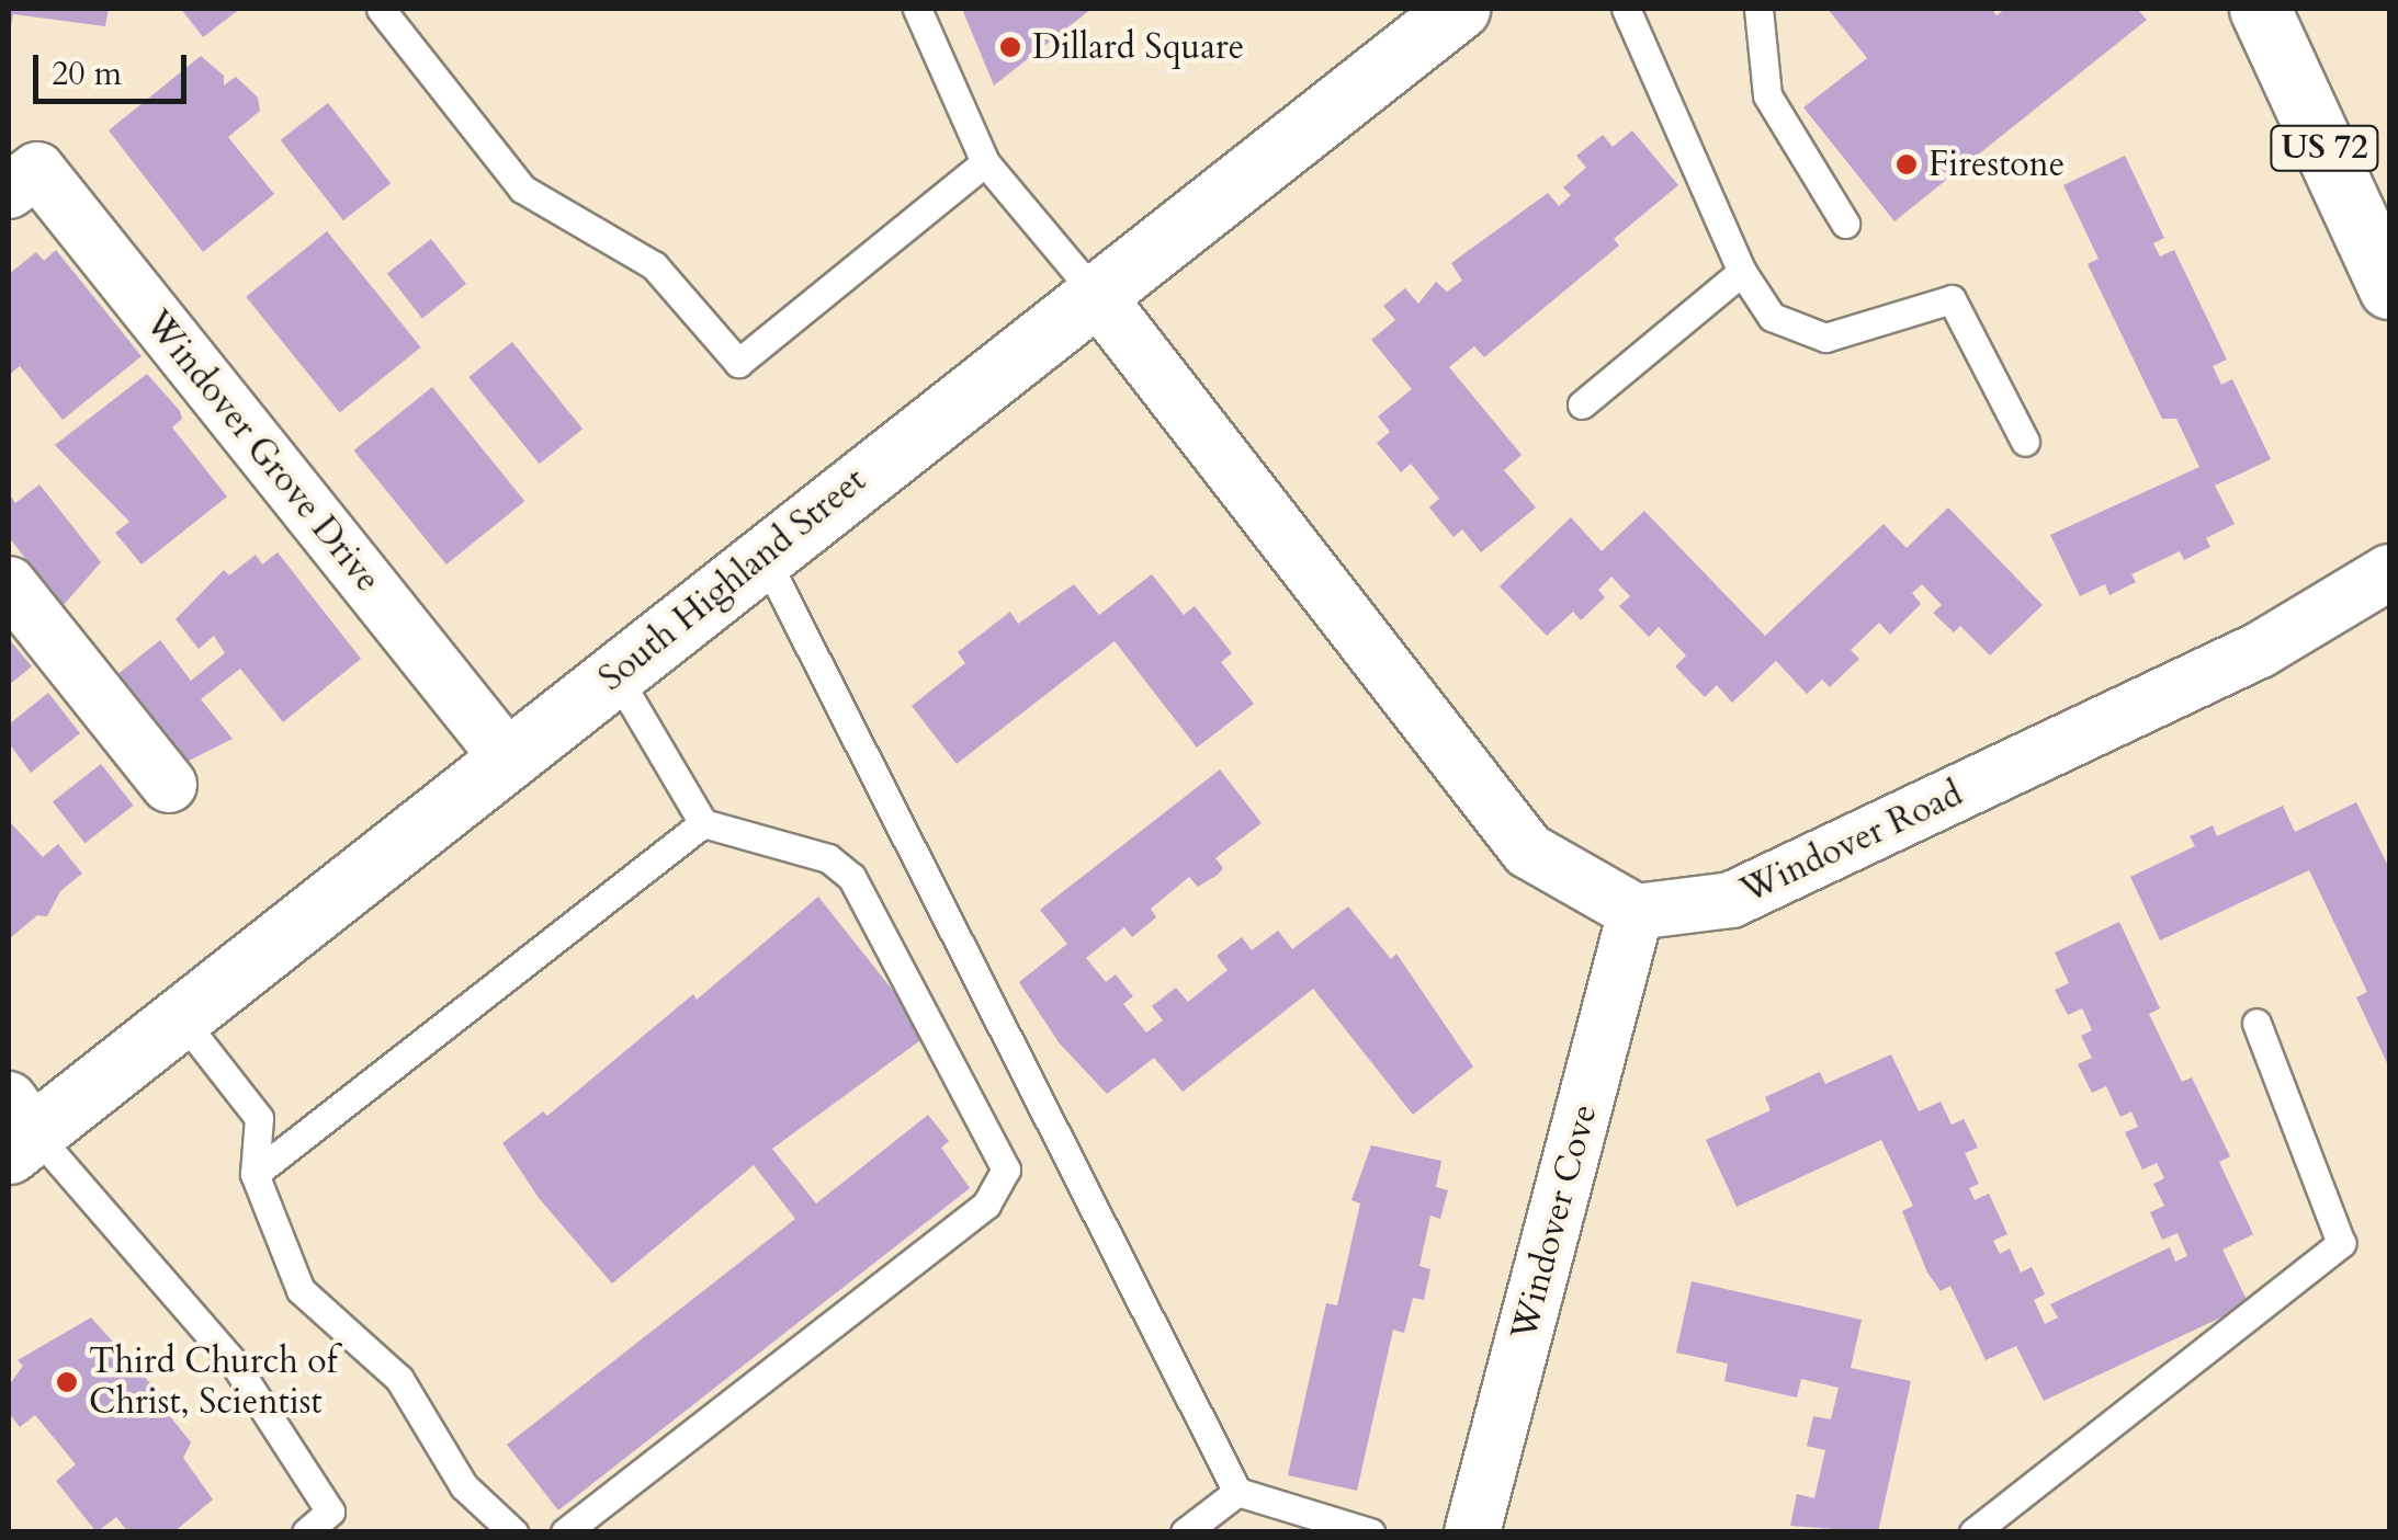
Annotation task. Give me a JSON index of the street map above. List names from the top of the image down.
{
  "streets": {
    "main road": ["US 72", "South Highland Street"],
    "street": ["Windover Grove Drive", "Windover Road", "Windover Cove"]
  },
  "crossings": [
    ["Windover Grove Drive", "South Highland Street"],
    ["Windover Road", "Windover Cove"]
  ],
  "places": ["Dillard Square", "Firestone", "Third Church of Christ, Scientist"],
  "scale_bar": "20 m"
}
